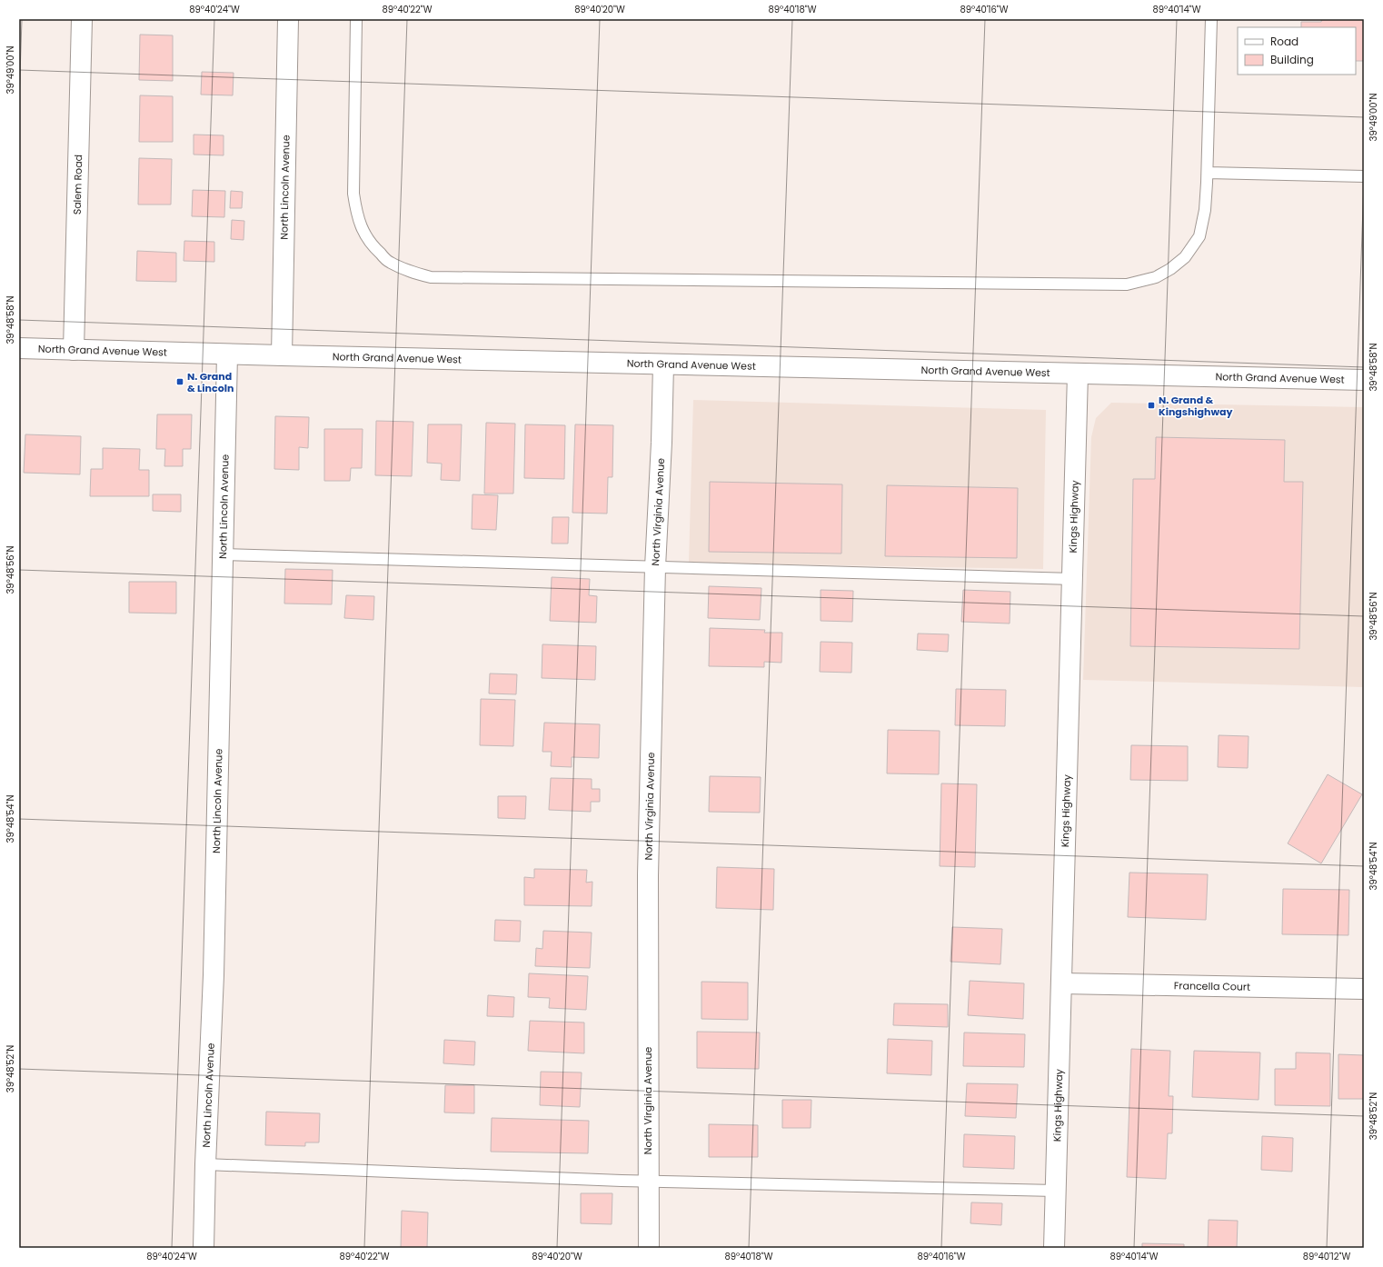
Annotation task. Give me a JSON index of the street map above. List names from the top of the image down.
{
  "streets": {
    "street": [
      "Salem Road",
      "North Lincoln Avenue",
      "North Grand Avenue West",
      "North Virginia Avenue",
      "Kings Highway",
      "Francella Court"
    ]
  },
  "crossings": [
    ["Salem Road", "North Grand Avenue West"],
    ["North Lincoln Avenue", "North Grand Avenue West"],
    ["North Grand Avenue West", "North Virginia Avenue"],
    ["North Grand Avenue West", "Kings Highway"],
    ["Kings Highway", "Francella Court"]
  ],
  "places": {
    "transit": ["N. Grand & Lincoln", "N. Grand & Kingshighway"]
  },
  "legend": ["Road", "Building"],
  "coordinates": [
    "89°40'24\"W",
    "89°40'22\"W",
    "89°40'20\"W",
    "89°40'18\"W",
    "89°40'16\"W",
    "89°40'14\"W",
    "39°49'00\"N",
    "39°48'58\"N",
    "39°48'56\"N",
    "39°48'54\"N",
    "39°48'52\"N",
    "89°40'12\"W"
  ]
}
